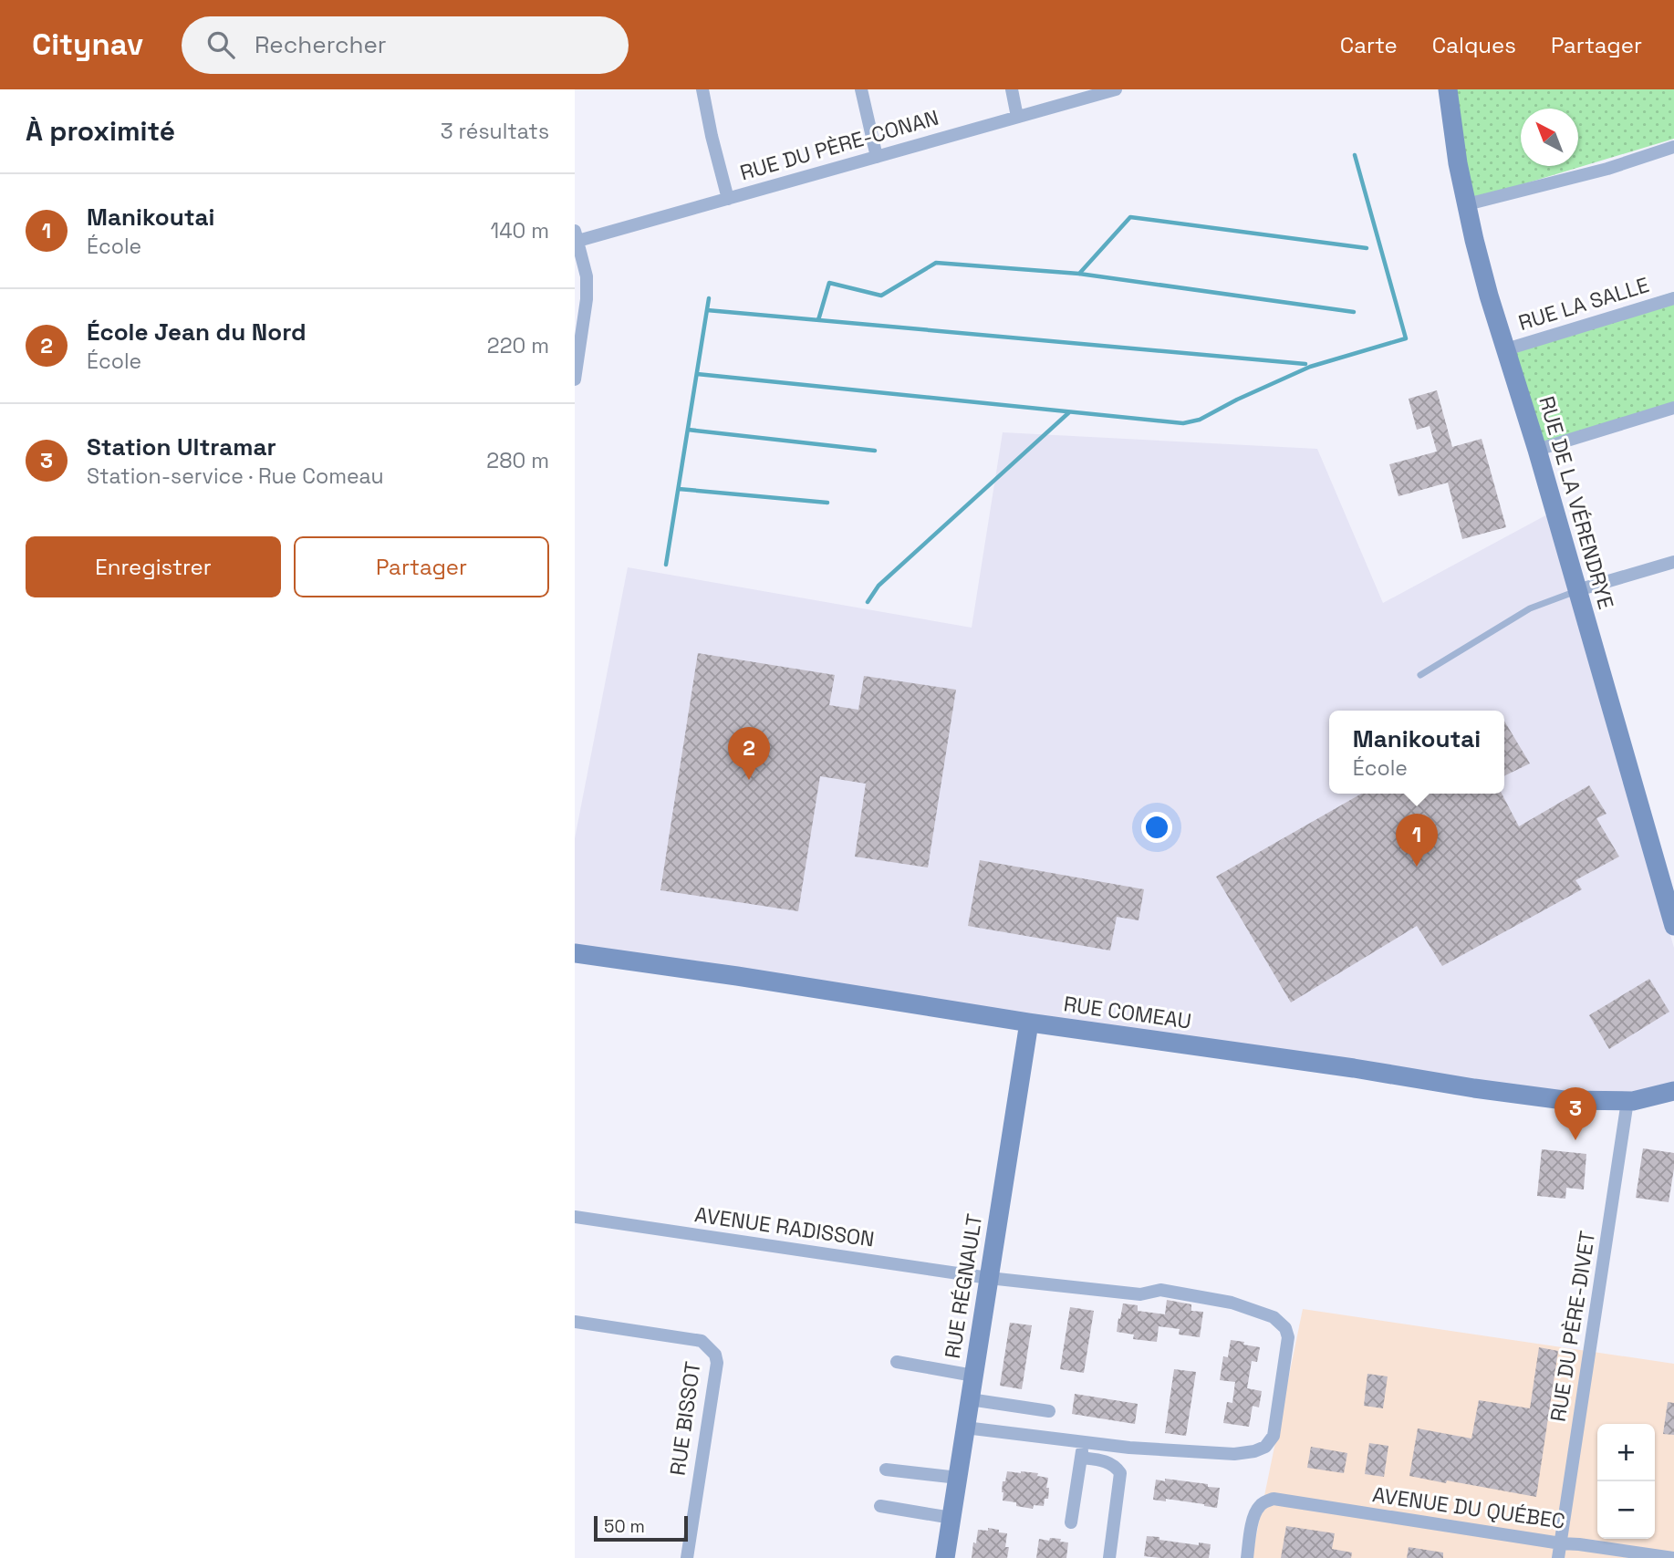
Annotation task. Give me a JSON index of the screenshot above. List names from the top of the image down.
{
  "streets": {
    "street": [
      "RUE DU PÈRE-CONAN",
      "RUE LA SALLE",
      "RUE DE LA VÉRENDRYE",
      "RUE COMEAU",
      "AVENUE RADISSON",
      "RUE RÉGNAULT",
      "RUE DU PÈRE-DIVET",
      "RUE BISSOT",
      "AVENUE DU QUÉBEC"
    ]
  },
  "crossings": [
    ["RUE LA SALLE", "RUE DE LA VÉRENDRYE"],
    ["RUE COMEAU", "RUE RÉGNAULT"],
    ["RUE COMEAU", "RUE DU PÈRE-DIVET"],
    ["AVENUE RADISSON", "RUE RÉGNAULT"],
    ["RUE DU PÈRE-DIVET", "AVENUE DU QUÉBEC"]
  ],
  "scale_bar": "50 m",
  "north": "top left",
  "page": {
    "header": "Citynav",
    "search": "Rechercher",
    "nav": ["Carte", "Calques", "Partager"],
    "heading": ["À proximité", "3 résultats"],
    "list": [
      {
        "mark": "1",
        "name": "Manikoutai",
        "note": "École",
        "value": "140 m"
      },
      {
        "mark": "2",
        "name": "École Jean du Nord",
        "note": "École",
        "value": "220 m"
      },
      {
        "mark": "3",
        "name": "Station Ultramar",
        "note": "Station-service · Rue Comeau",
        "value": "280 m"
      }
    ],
    "buttons": ["Enregistrer", "Partager"],
    "popup": ["Manikoutai", "École"],
    "pins": ["2", "1", "3"],
    "map_buttons": ["+", "−"],
    "scale": "50 m"
  }
}
